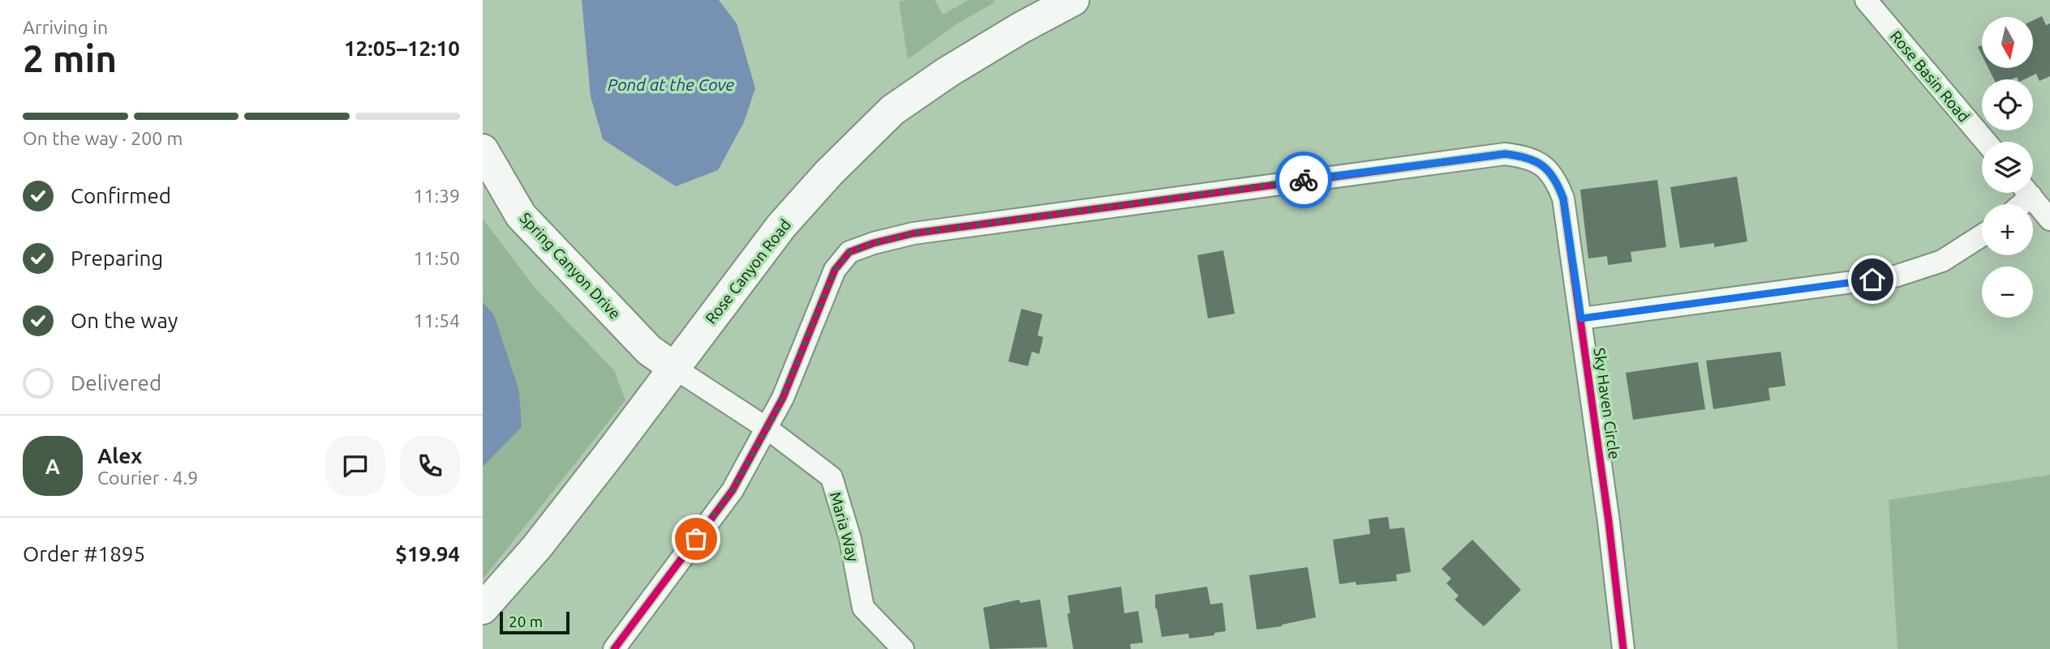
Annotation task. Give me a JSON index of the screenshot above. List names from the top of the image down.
{
  "streets": {
    "street": [
      "Rose Basin Road",
      "Spring Canyon Drive",
      "Rose Canyon Road",
      "Sky Haven Circle",
      "Maria Way"
    ]
  },
  "crossings": [
    ["Spring Canyon Drive", "Rose Canyon Road"],
    ["Spring Canyon Drive", "Maria Way"],
    ["Rose Canyon Road", "Maria Way"],
    ["Sky Haven Circle", "Maria Way"]
  ],
  "water": ["Pond at the Cove"],
  "scale_bar": "20 m",
  "north": "bottom",
  "page": {
    "heading": ["2 min", "Arriving in", "12:05–12:10"],
    "panel": [
      "Alex",
      "Courier · 4.9",
      "Order #1895",
      "$19.94"
    ],
    "map_buttons": ["+", "−"],
    "bar": "On the way · 200 m",
    "list": [
      ["Confirmed", "11:39"],
      ["Preparing", "11:50"],
      ["On the way", "11:54"],
      "Delivered"
    ],
    "round": "A",
    "scale": "20 m"
  }
}
